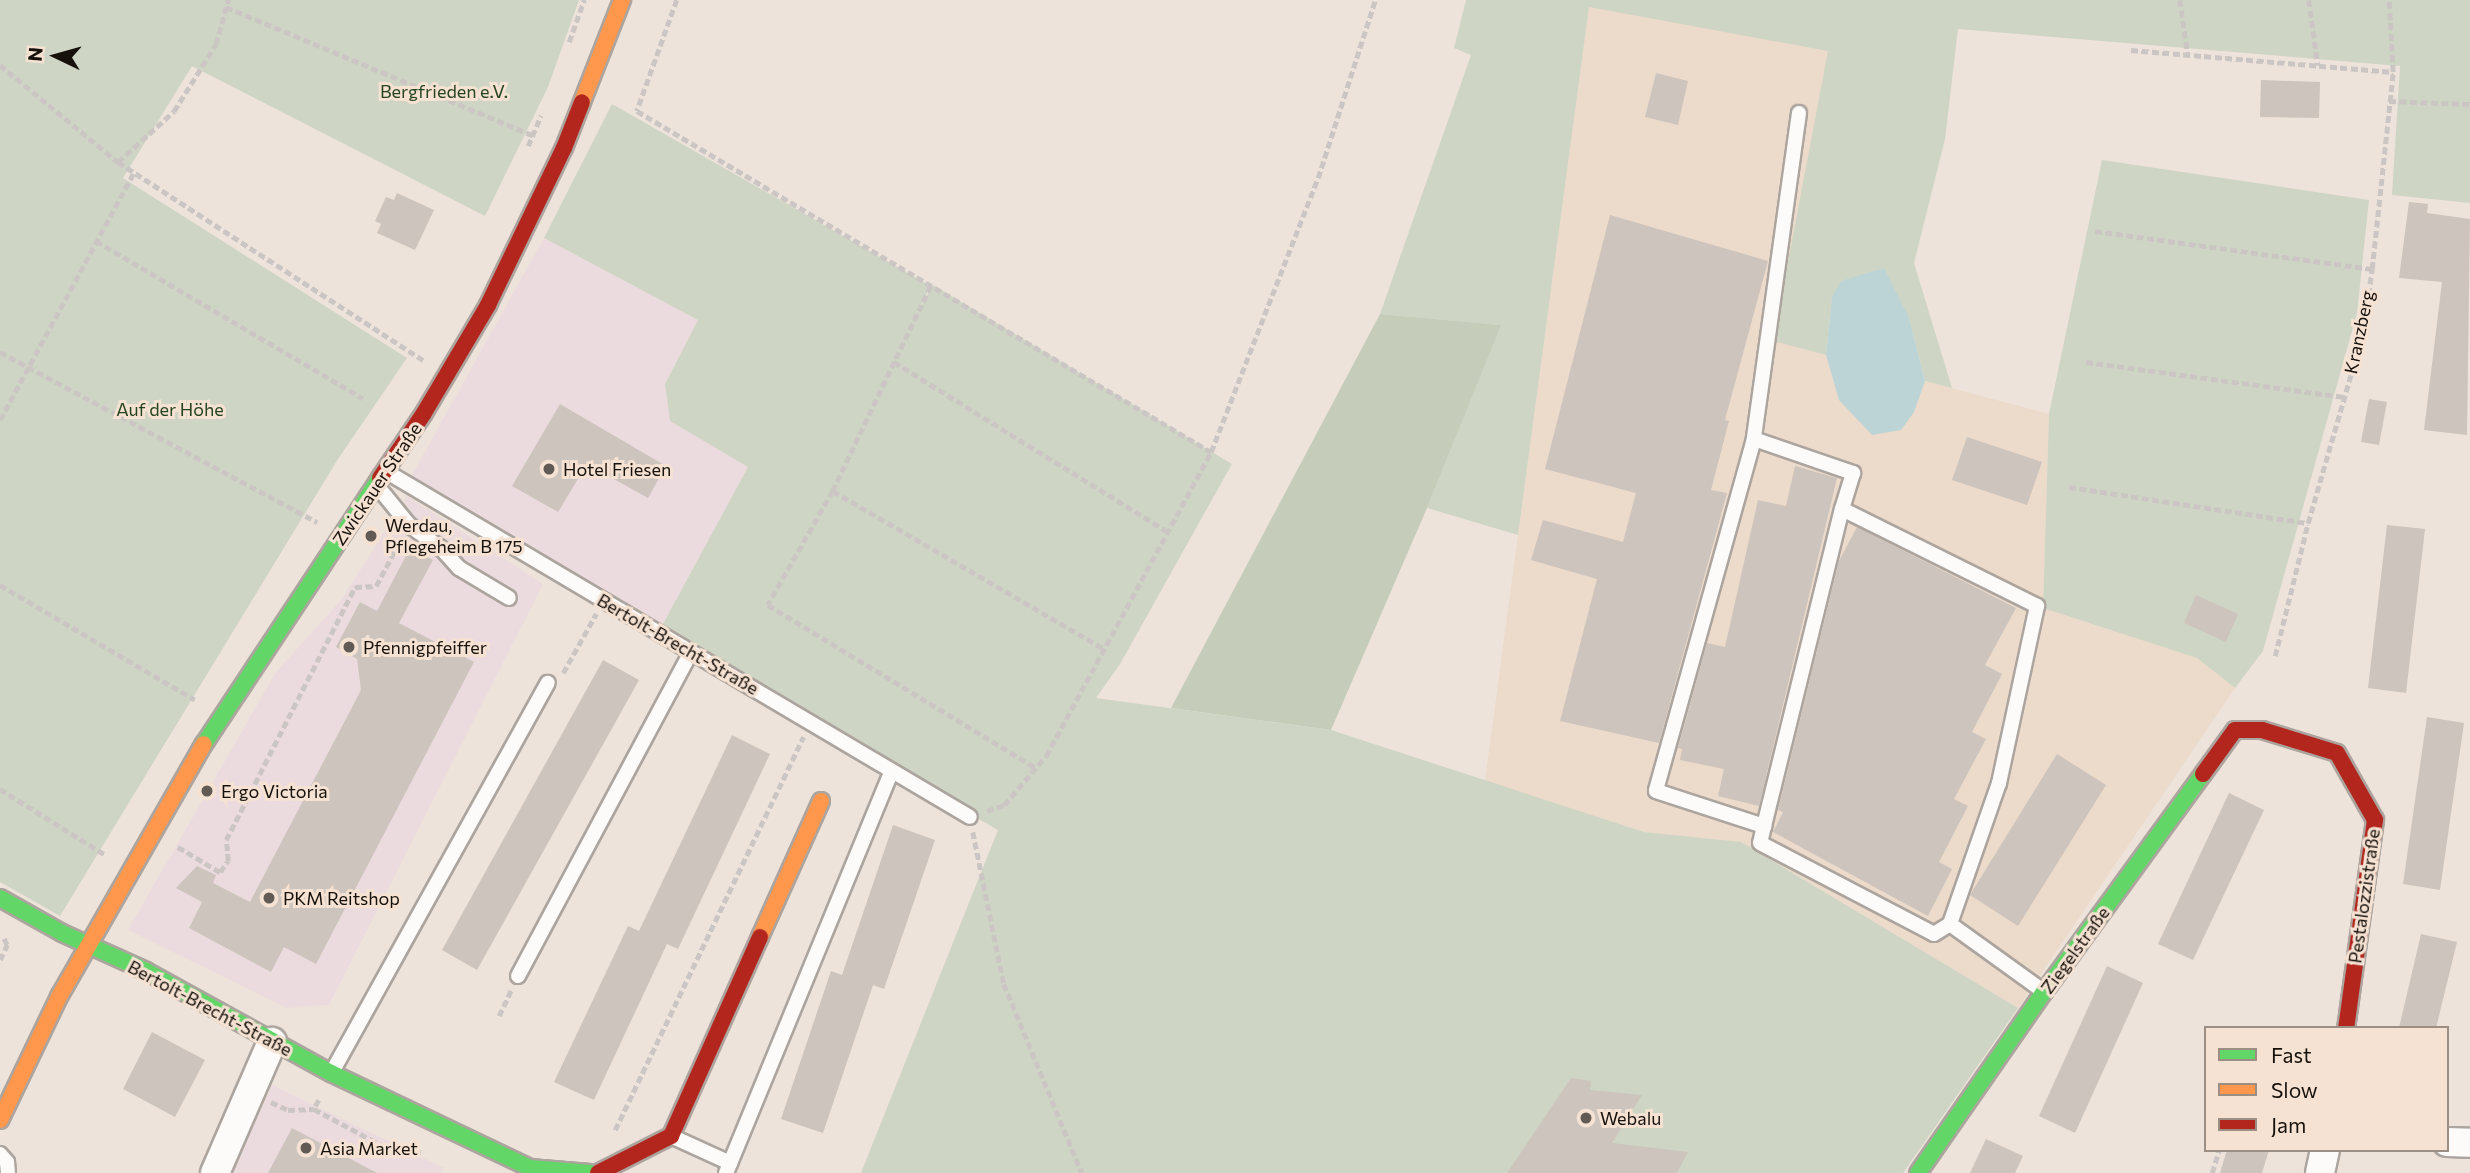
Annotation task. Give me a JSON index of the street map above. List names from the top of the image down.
{
  "streets": {
    "street": [
      "Zwickauer Straße",
      "Bertolt-Brecht-Straße",
      "Pestalozzistraße",
      "Ziegelstraße"
    ],
    "path": ["Kranzberg"]
  },
  "crossings": [
    ["Zwickauer Straße", "Bertolt-Brecht-Straße"],
    ["Pestalozzistraße", "Ziegelstraße"]
  ],
  "parks": ["Bergfrieden e.V.", "Auf der Höhe"],
  "places": [
    "Hotel Friesen",
    "Werdau, Pflegeheim B 175",
    "Pfennigpfeiffer",
    "Ergo Victoria",
    "PKM Reitshop",
    "Webalu",
    "Asia Market"
  ],
  "legend": ["Fast", "Slow", "Jam"],
  "north": "left"
}
